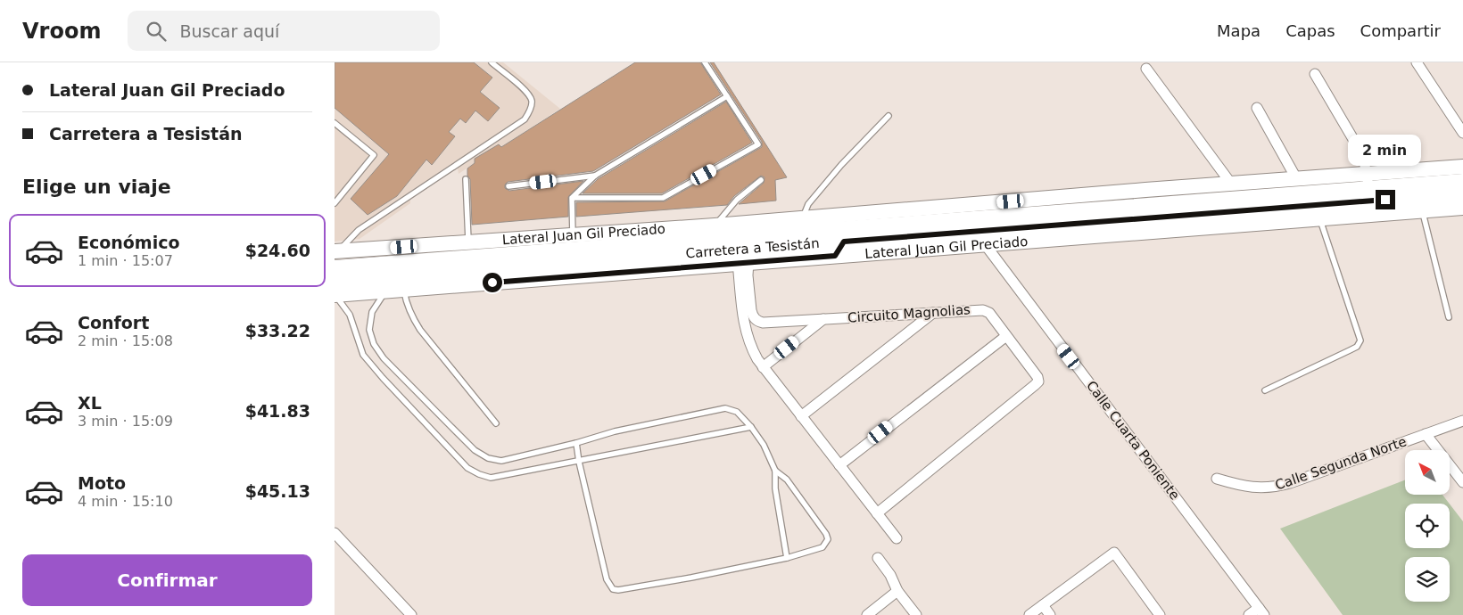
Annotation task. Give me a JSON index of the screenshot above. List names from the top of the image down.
{
  "streets": {
    "main road": ["Lateral Juan Gil Preciado", "Carretera a Tesistán"],
    "street": ["Circuito Magnolias", "Calle Cuarta Poniente", "Calle Segunda Norte"]
  },
  "crossings": [
    ["Lateral Juan Gil Preciado", "Carretera a Tesistán"],
    ["Lateral Juan Gil Preciado", "Circuito Magnolias"],
    ["Lateral Juan Gil Preciado", "Calle Cuarta Poniente"]
  ],
  "north": "top left",
  "page": {
    "header": "Vroom",
    "search": "Buscar aquí",
    "nav": ["Mapa", "Capas", "Compartir"],
    "banner": ["Lateral Juan Gil Preciado", "Carretera a Tesistán"],
    "bubble": "2 min",
    "heading": "Elige un viaje",
    "list": [
      {
        "name": "Económico",
        "note": "1 min · 15:07",
        "value": "$24.60"
      },
      {
        "name": "Confort",
        "note": "2 min · 15:08",
        "value": "$33.22"
      },
      {
        "name": "XL",
        "note": "3 min · 15:09",
        "value": "$41.83"
      },
      {
        "name": "Moto",
        "note": "4 min · 15:10",
        "value": "$45.13"
      }
    ],
    "buttons": "Confirmar"
  }
}
